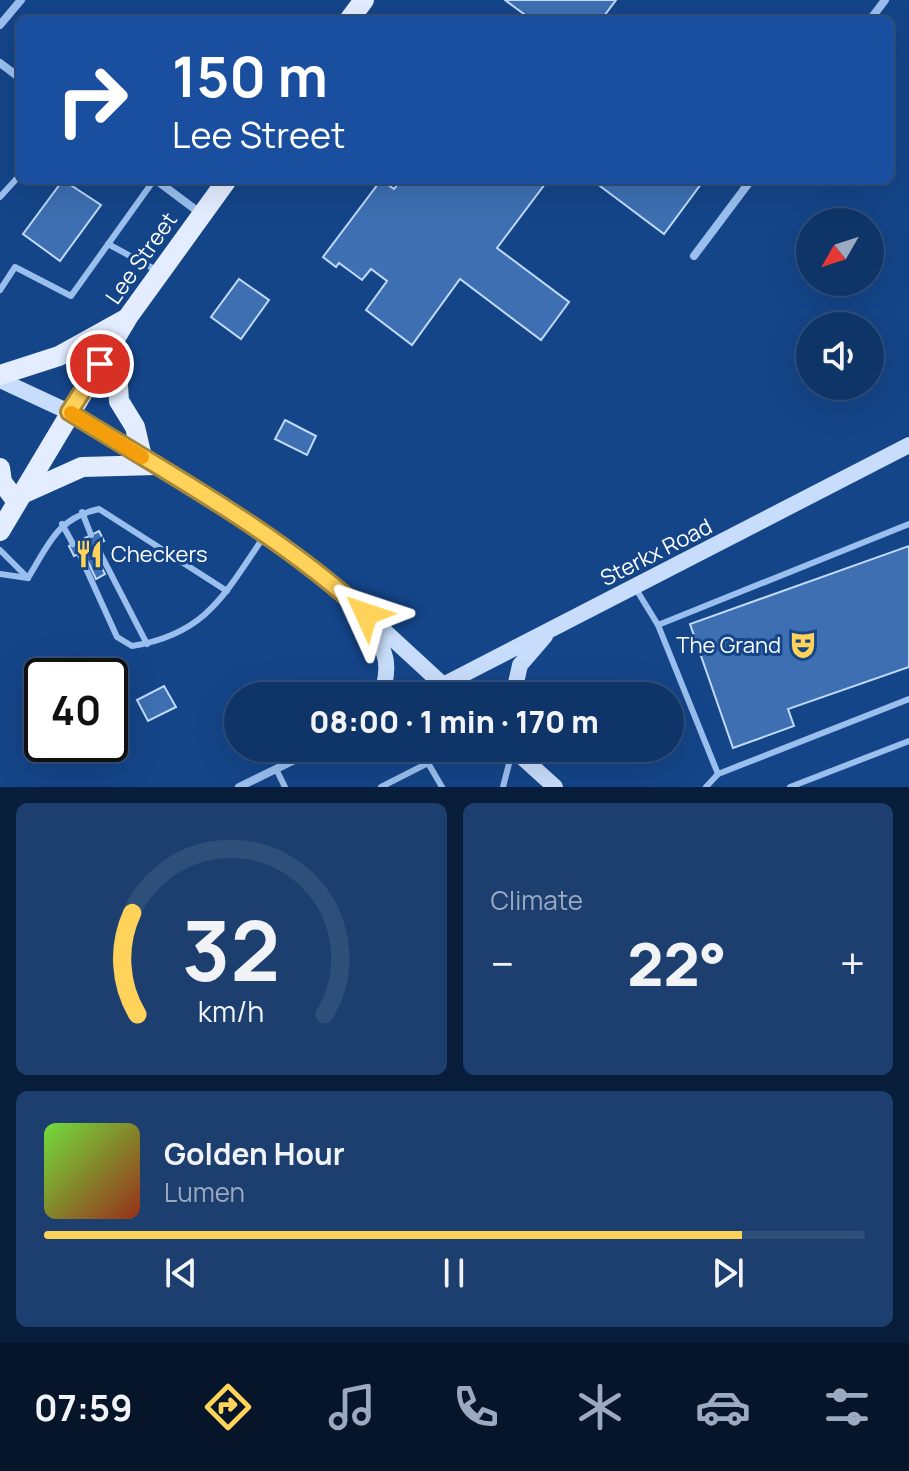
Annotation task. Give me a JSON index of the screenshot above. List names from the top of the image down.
{
  "streets": {
    "main road": ["Lee Street"],
    "street": ["Sterkx Road"]
  },
  "places": {
    "restaurant": ["Checkers"],
    "theatre": ["The Grand"]
  },
  "north": "bottom left",
  "page": {
    "turn": ["150 m", "Lee Street"],
    "limit": "40",
    "trip": "08:00 · 1 min · 170 m",
    "tile": "Climate",
    "heat": ["−", "22°", "+"],
    "song": ["Golden Hour", "Lumen"],
    "tabs": "07:59",
    "gauge": ["32", "km/h"]
  }
}
